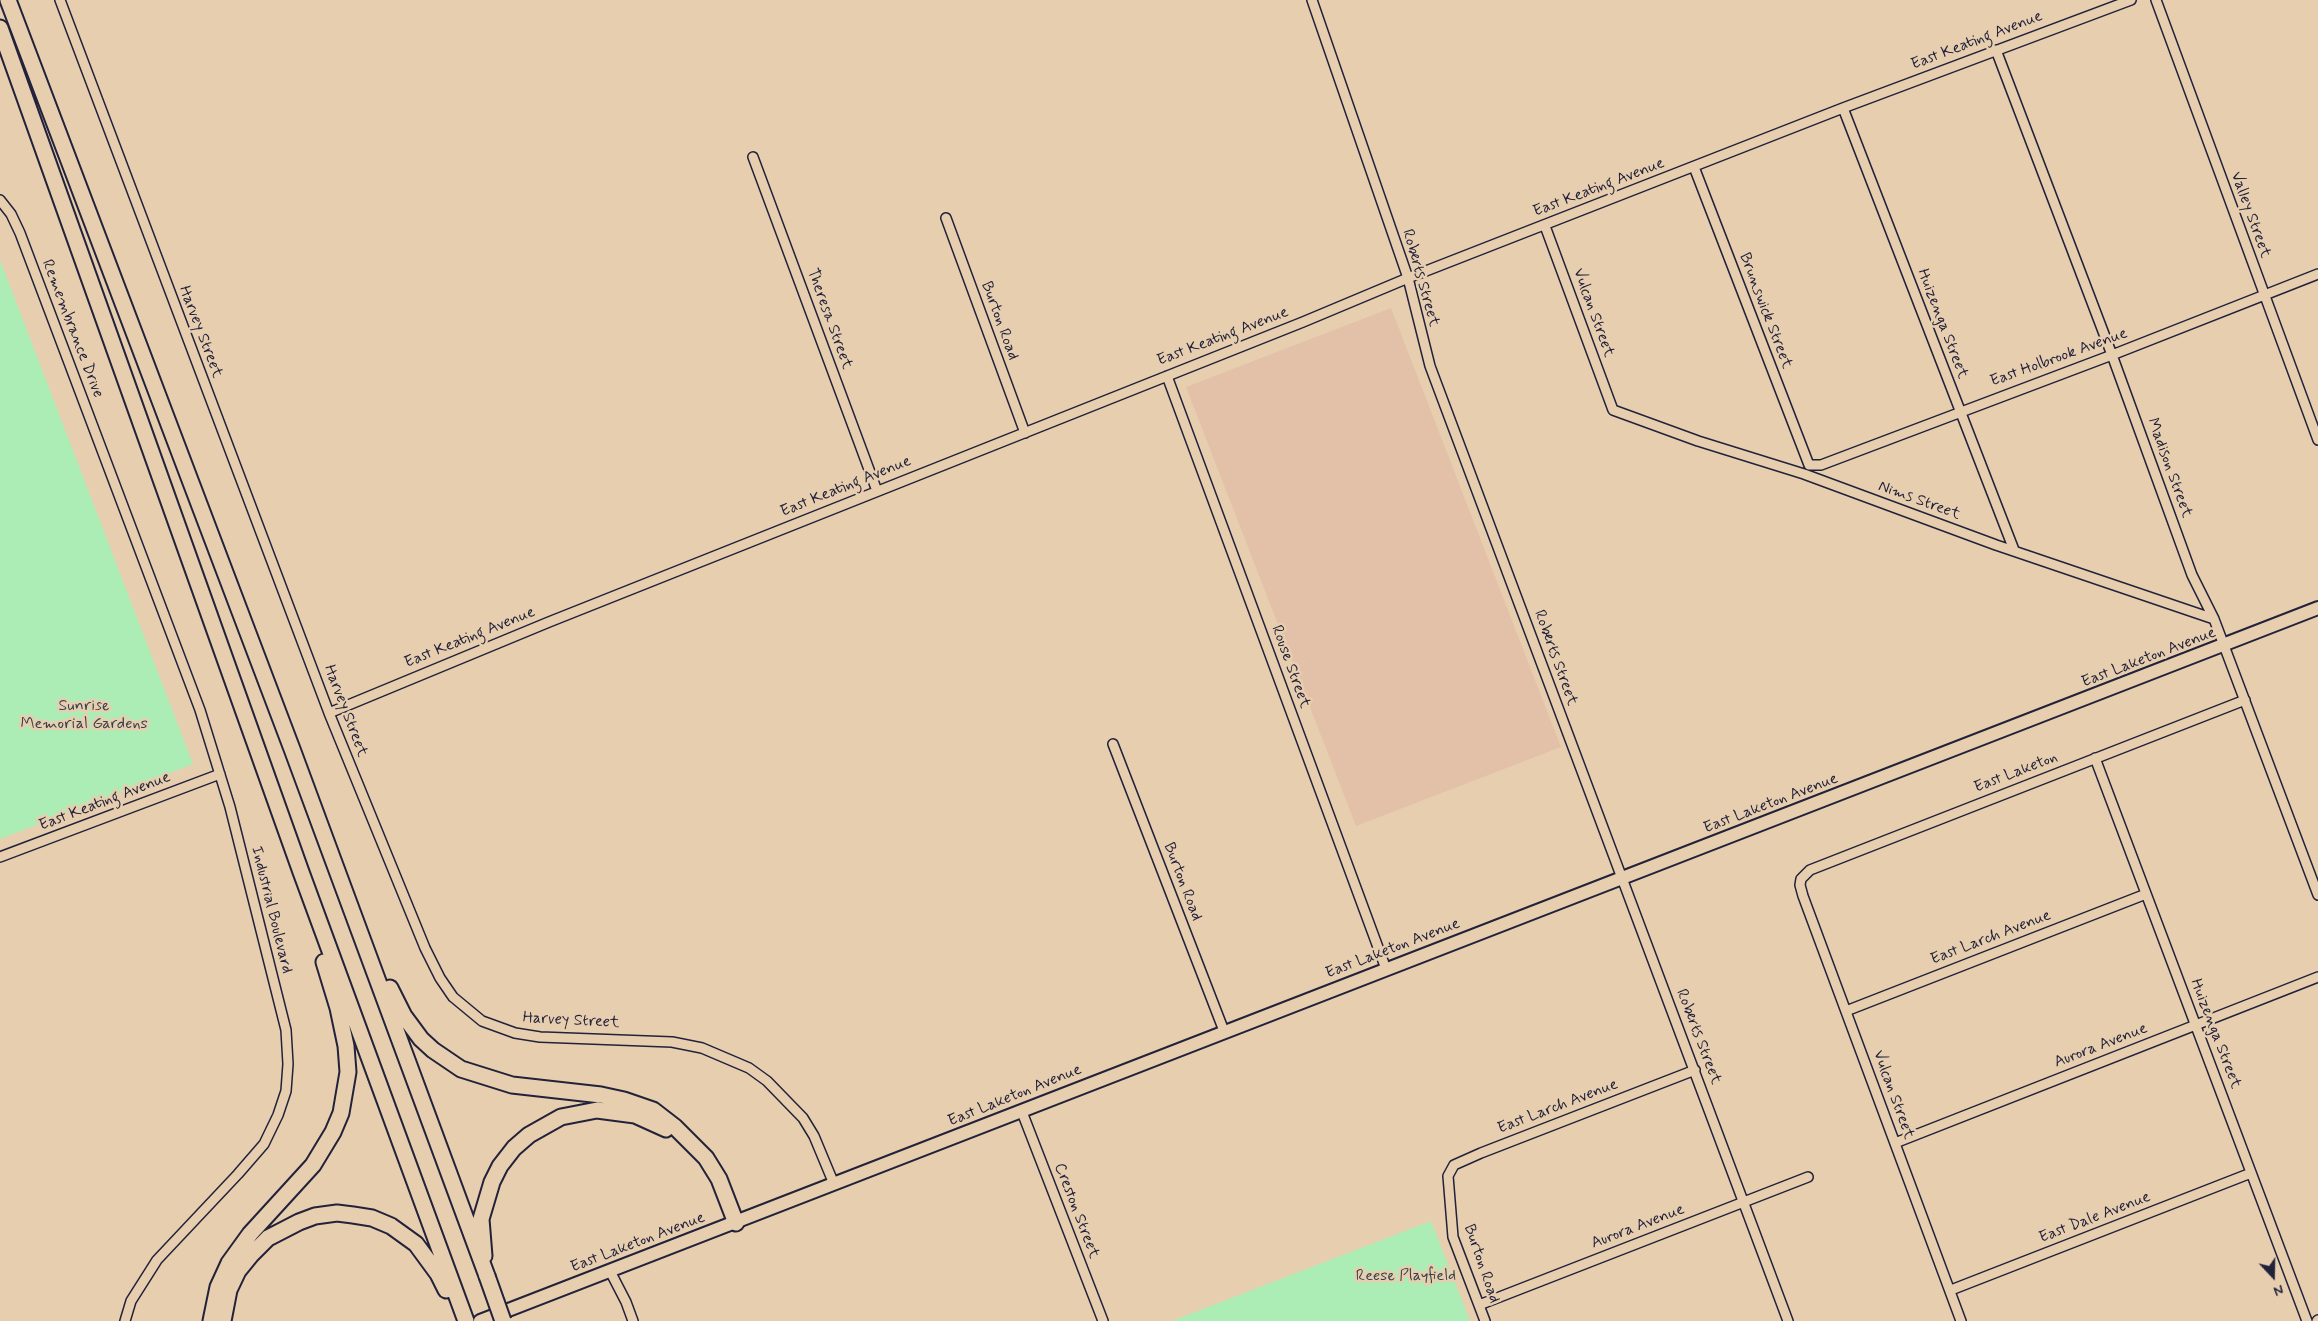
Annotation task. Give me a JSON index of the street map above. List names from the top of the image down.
{
  "streets": {
    "main road": ["East Laketon Avenue"],
    "street": [
      "East Keating Avenue",
      "Valley Street",
      "Roberts Street",
      "Brunswick Street",
      "Vulcan Street",
      "Theresa Street",
      "Burton Road",
      "Huizenga Street",
      "Remembrance Drive",
      "Harvey Street",
      "East Holbrook Avenue",
      "Madison Street",
      "Nims Street",
      "Rouse Street",
      "East Laketon",
      "Industrial Boulevard",
      "East Larch Avenue",
      "Aurora Avenue",
      "Creston Street",
      "East Dale Avenue"
    ]
  },
  "crossings": [
    ["East Keating Avenue", "Roberts Street"],
    ["East Keating Avenue", "Brunswick Street"],
    ["East Keating Avenue", "Vulcan Street"],
    ["East Keating Avenue", "Theresa Street"],
    ["East Keating Avenue", "Burton Road"],
    ["East Keating Avenue", "Huizenga Street"],
    ["East Keating Avenue", "Harvey Street"],
    ["East Keating Avenue", "Madison Street"],
    ["East Keating Avenue", "Rouse Street"],
    ["East Keating Avenue", "Industrial Boulevard"],
    ["Valley Street", "East Holbrook Avenue"],
    ["Roberts Street", "East Laketon Avenue"],
    ["Roberts Street", "East Larch Avenue"],
    ["Roberts Street", "Aurora Avenue"],
    ["Brunswick Street", "East Holbrook Avenue"],
    ["Vulcan Street", "Nims Street"],
    ["Vulcan Street", "East Laketon"],
    ["Vulcan Street", "East Larch Avenue"],
    ["Vulcan Street", "Aurora Avenue"],
    ["Vulcan Street", "East Dale Avenue"],
    ["Burton Road", "East Laketon Avenue"],
    ["Burton Road", "East Larch Avenue"],
    ["Burton Road", "Aurora Avenue"],
    ["Huizenga Street", "East Holbrook Avenue"],
    ["Huizenga Street", "Nims Street"],
    ["Huizenga Street", "East Laketon"],
    ["Huizenga Street", "East Larch Avenue"],
    ["Huizenga Street", "Aurora Avenue"],
    ["Huizenga Street", "East Dale Avenue"],
    ["Remembrance Drive", "Industrial Boulevard"],
    ["Harvey Street", "East Laketon Avenue"],
    ["East Holbrook Avenue", "Madison Street"],
    ["Madison Street", "Nims Street"],
    ["Madison Street", "East Laketon Avenue"],
    ["Madison Street", "East Laketon"],
    ["East Laketon Avenue", "Rouse Street"],
    ["East Laketon Avenue", "Creston Street"]
  ],
  "parks": ["Sunrise Memorial Gardens", "Reese Playfield"],
  "north": "bottom"
}
